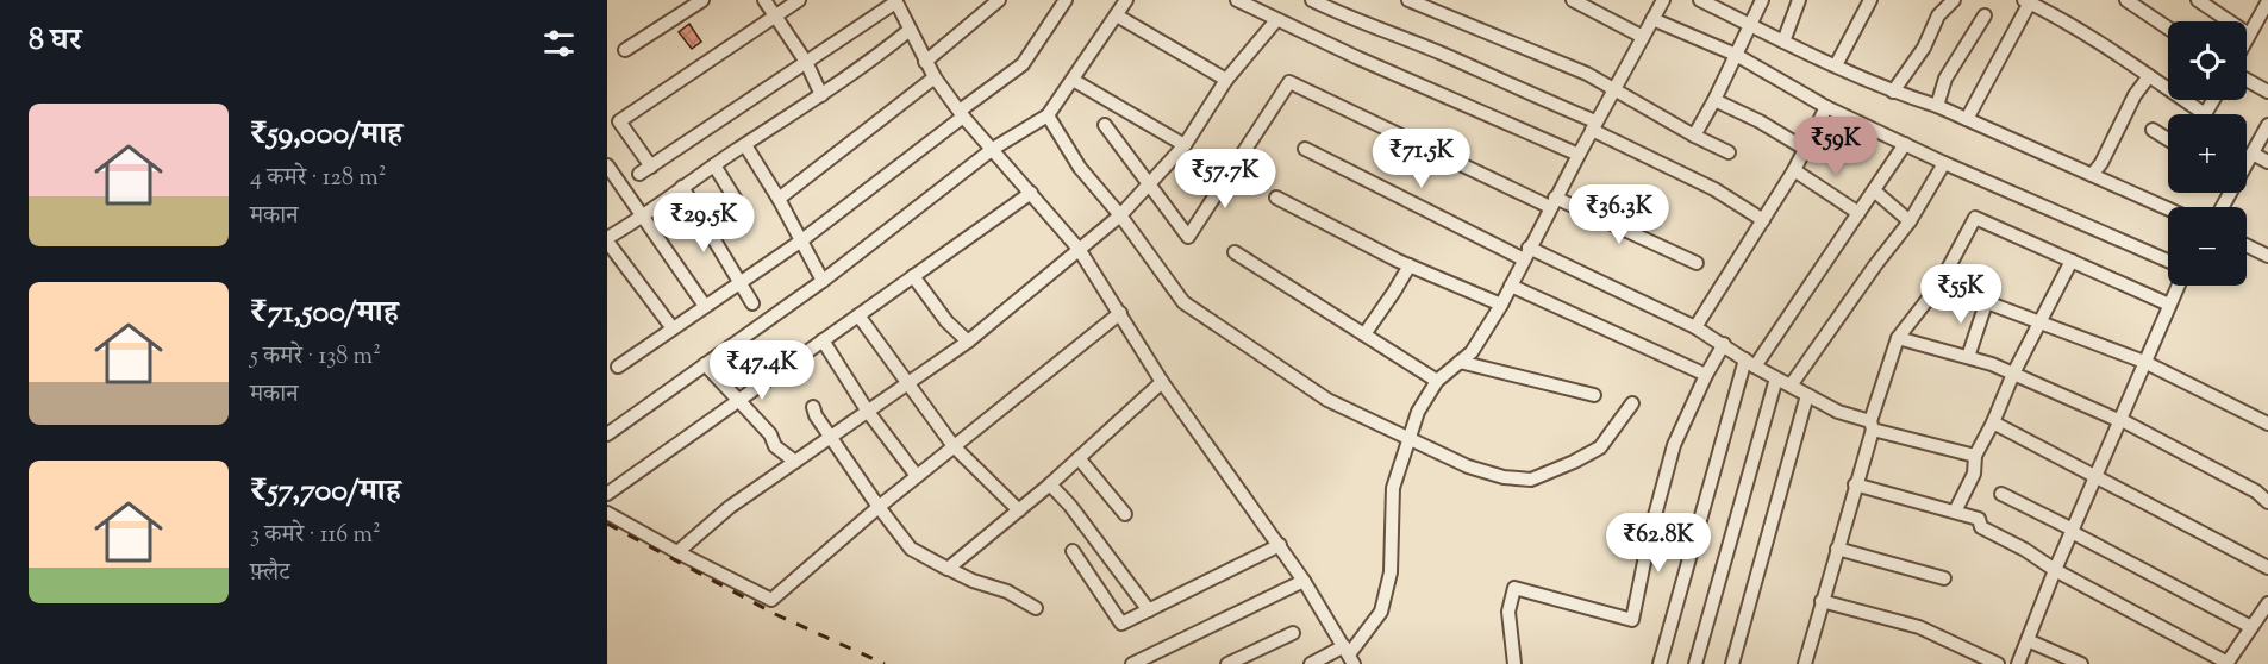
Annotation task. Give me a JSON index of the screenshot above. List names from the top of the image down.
{
  "page": {
    "heading": "8 घर",
    "map_buttons": ["+", "−"],
    "list": [
      {
        "name": "₹59,000/माह",
        "note": "4 कमरे · 128 m² · मकान"
      },
      {
        "name": "₹71,500/माह",
        "note": "5 कमरे · 138 m² · मकान"
      },
      {
        "name": "₹57,700/माह",
        "note": "3 कमरे · 116 m² · फ़्लैट"
      }
    ],
    "price": [
      "₹59K",
      "₹71.5K",
      "₹57.7K",
      "₹36.3K",
      "₹29.5K",
      "₹55K",
      "₹47.4K",
      "₹62.8K"
    ]
  }
}
